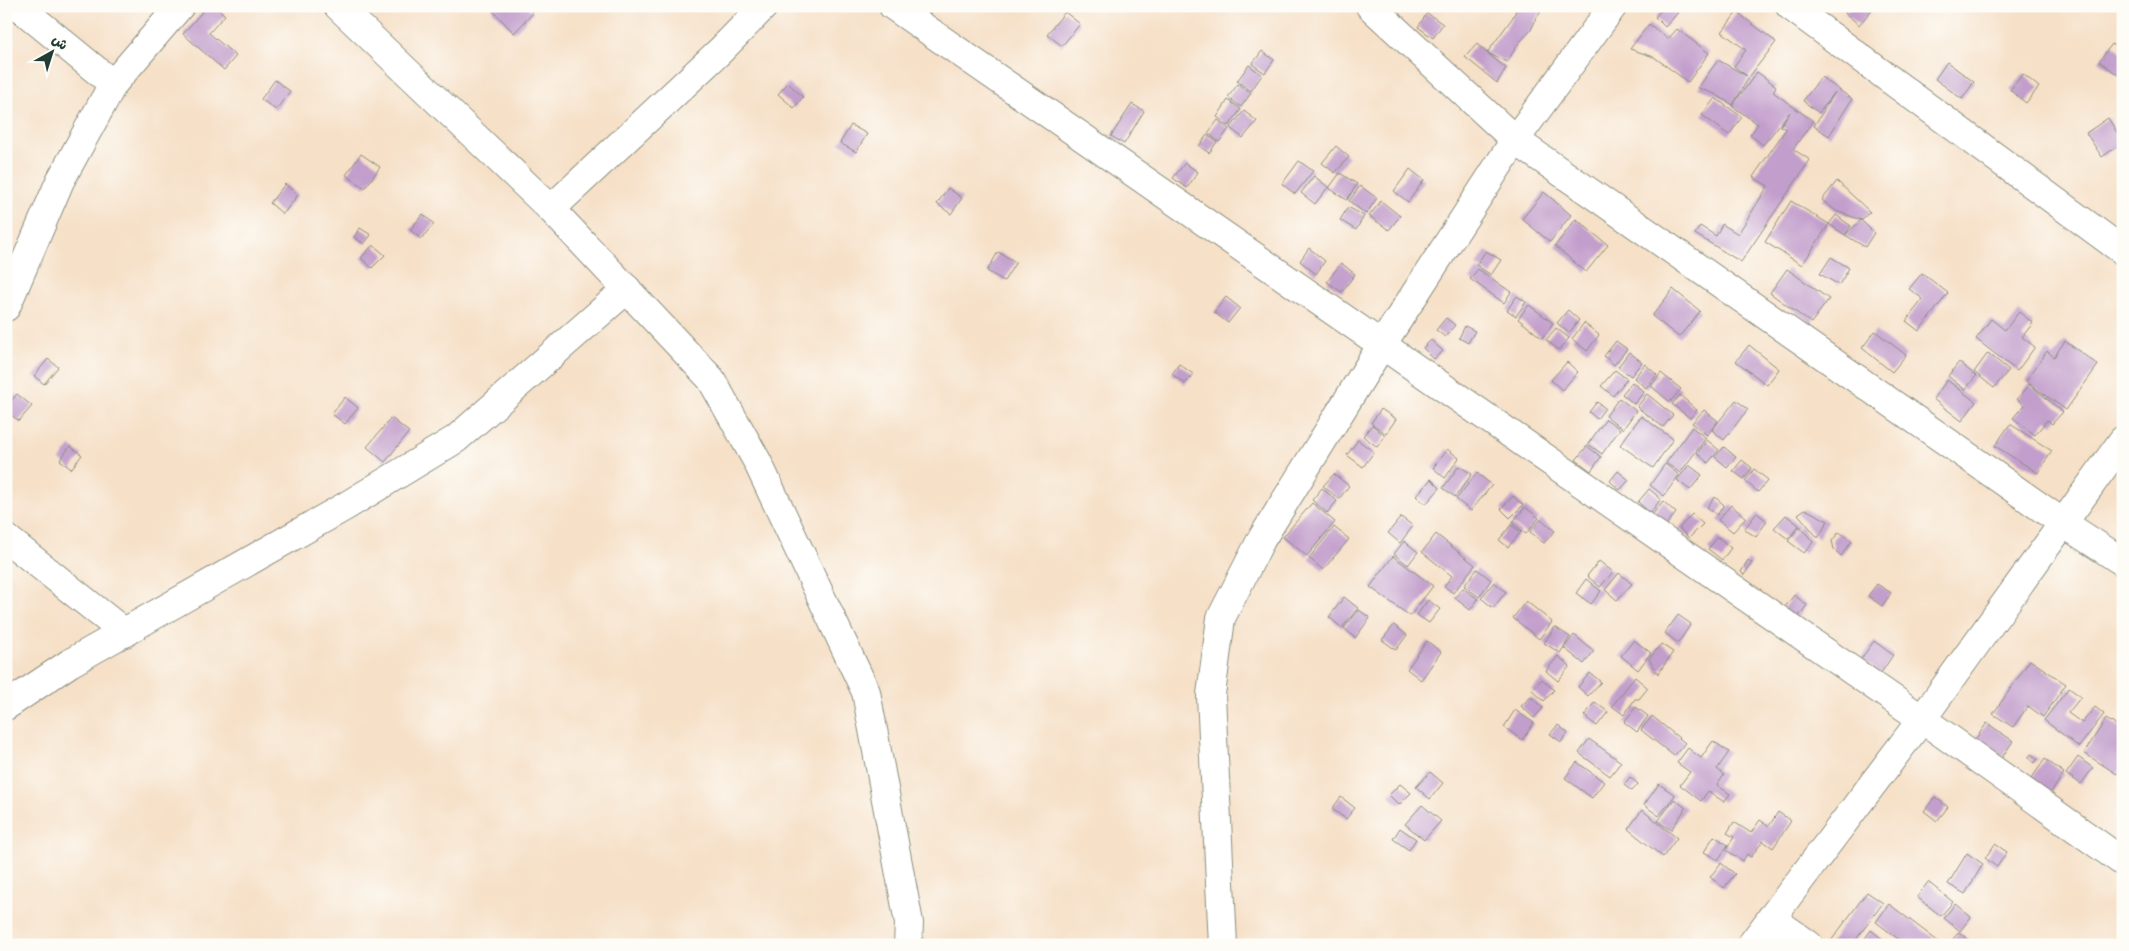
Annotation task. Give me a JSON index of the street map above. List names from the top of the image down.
{
  "north": "top right"
}
